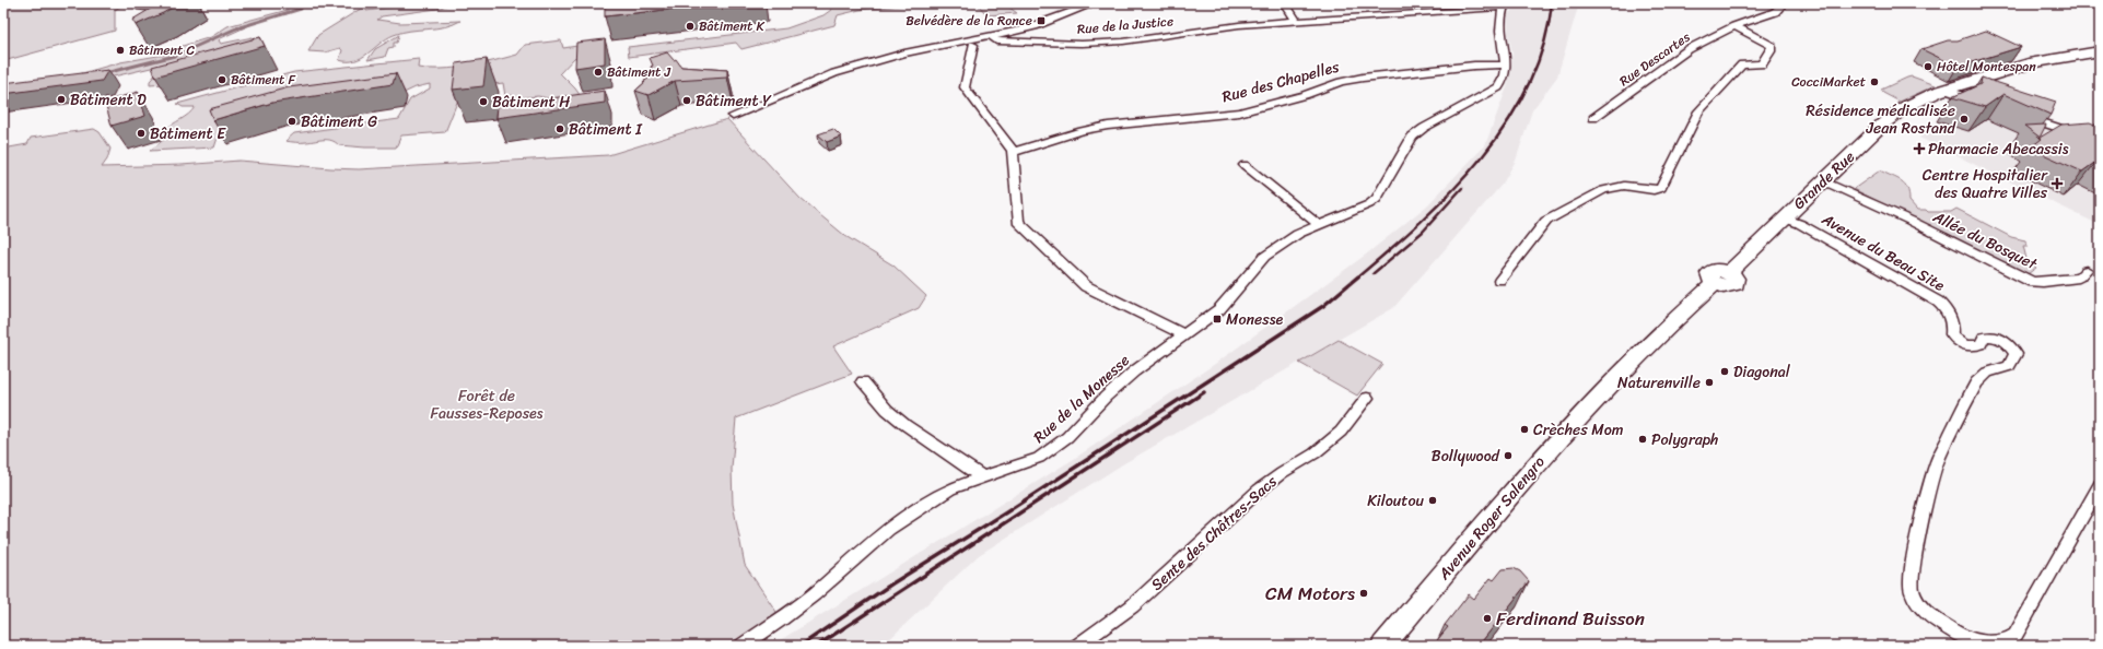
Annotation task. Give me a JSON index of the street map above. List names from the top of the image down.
{
  "streets": {
    "main road": ["Grande Rue", "Avenue Roger Salengro"],
    "street": [
      "Rue de la Justice",
      "Rue Descartes",
      "Rue des Chapelles",
      "Allée du Bosquet",
      "Avenue du Beau Site",
      "Rue de la Monesse",
      "Sente des Châtres-Sacs"
    ]
  },
  "crossings": [
    ["Rue de la Justice", "Rue de la Monesse"],
    ["Rue des Chapelles", "Rue de la Monesse"],
    ["Grande Rue", "Allée du Bosquet"],
    ["Grande Rue", "Avenue du Beau Site"],
    ["Grande Rue", "Avenue Roger Salengro"]
  ],
  "parks": ["Forêt de Fausses-Reposes"],
  "places": {
    "transit": ["Belvédère de la Ronce", "Monesse"],
    "other": [
      "Bâtiment K",
      "Bâtiment C",
      "Hôtel Montespan",
      "Bâtiment J",
      "Bâtiment F",
      "CocciMarket",
      "Bâtiment D",
      "Bâtiment Y",
      "Bâtiment H",
      "Résidence médicalisée Jean Rostand",
      "Bâtiment G",
      "Bâtiment I",
      "Bâtiment E",
      "Diagonal",
      "Naturenville",
      "Crèches Mom",
      "Polygraph",
      "Bollywood",
      "Kiloutou",
      "CM Motors",
      "Ferdinand Buisson"
    ],
    "health": ["Pharmacie Abecassis", "Centre Hospitalier des Quatre Villes"]
  }
}
